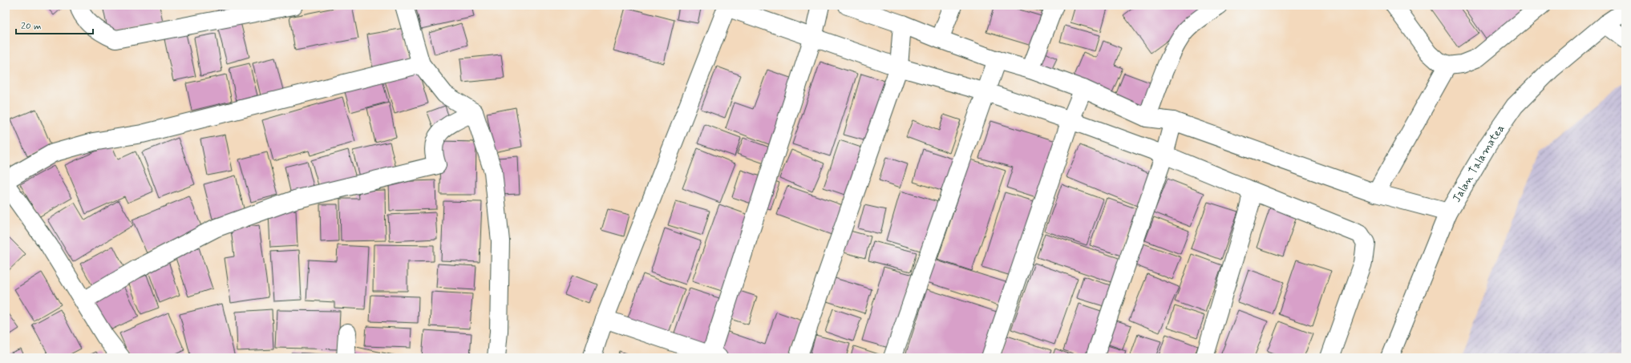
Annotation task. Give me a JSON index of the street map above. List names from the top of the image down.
{
  "streets": {
    "street": ["Jalan Talamatea"]
  },
  "scale_bar": "20 m"
}
